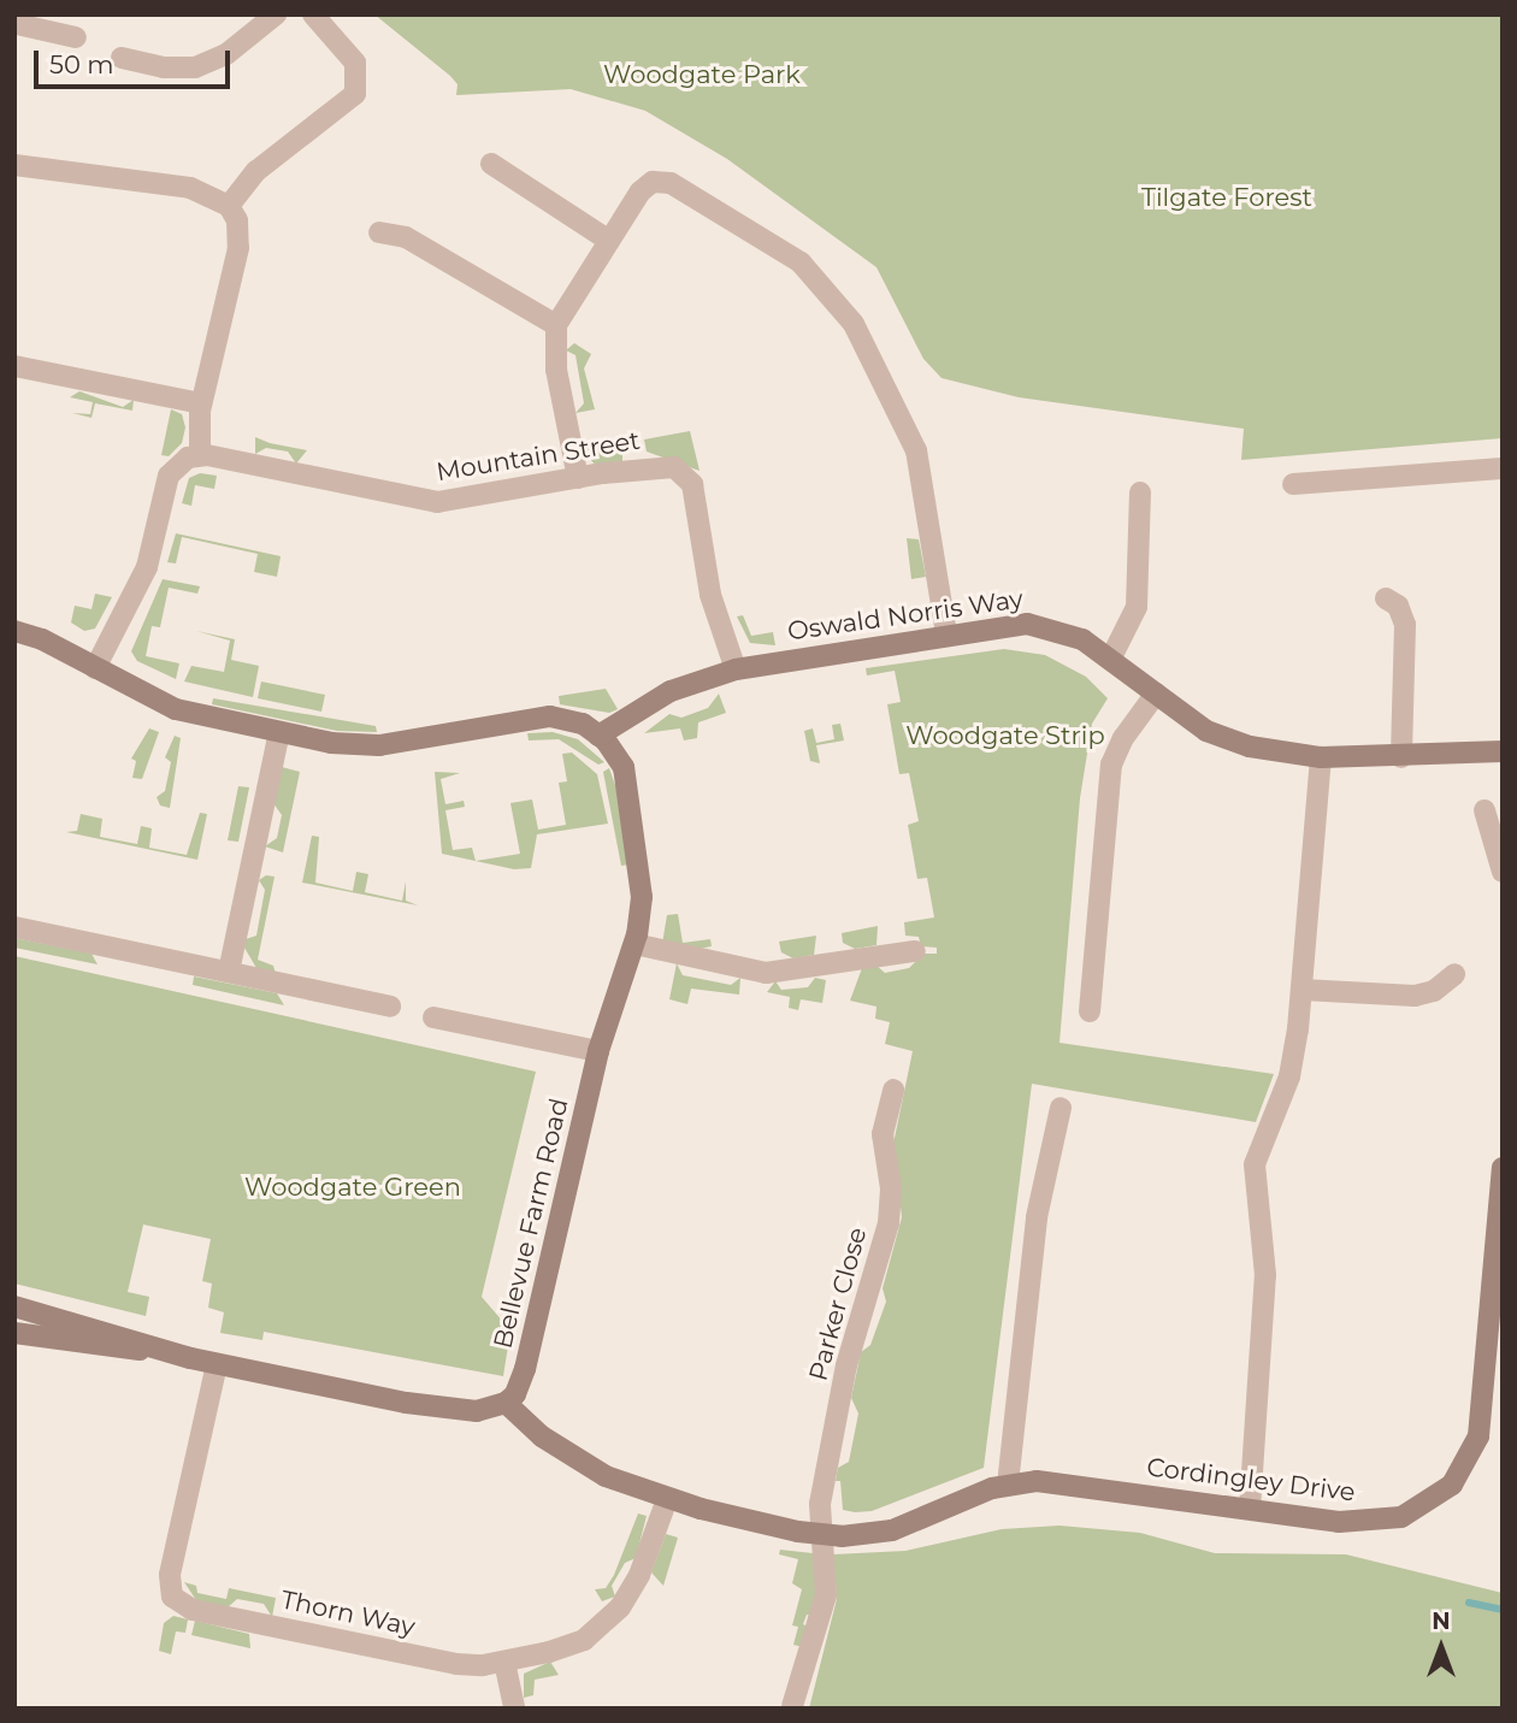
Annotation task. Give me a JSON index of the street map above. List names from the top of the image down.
{
  "streets": {
    "street": [
      "Mountain Street",
      "Oswald Norris Way",
      "Bellevue Farm Road",
      "Parker Close",
      "Cordingley Drive",
      "Thorn Way"
    ]
  },
  "crossings": [
    ["Mountain Street", "Oswald Norris Way"],
    ["Oswald Norris Way", "Bellevue Farm Road"],
    ["Bellevue Farm Road", "Cordingley Drive"],
    ["Parker Close", "Cordingley Drive"],
    ["Cordingley Drive", "Thorn Way"]
  ],
  "parks": [
    "Woodgate Park",
    "Tilgate Forest",
    "Woodgate Strip",
    "Woodgate Green"
  ],
  "scale_bar": "50 m",
  "north": "top"
}
